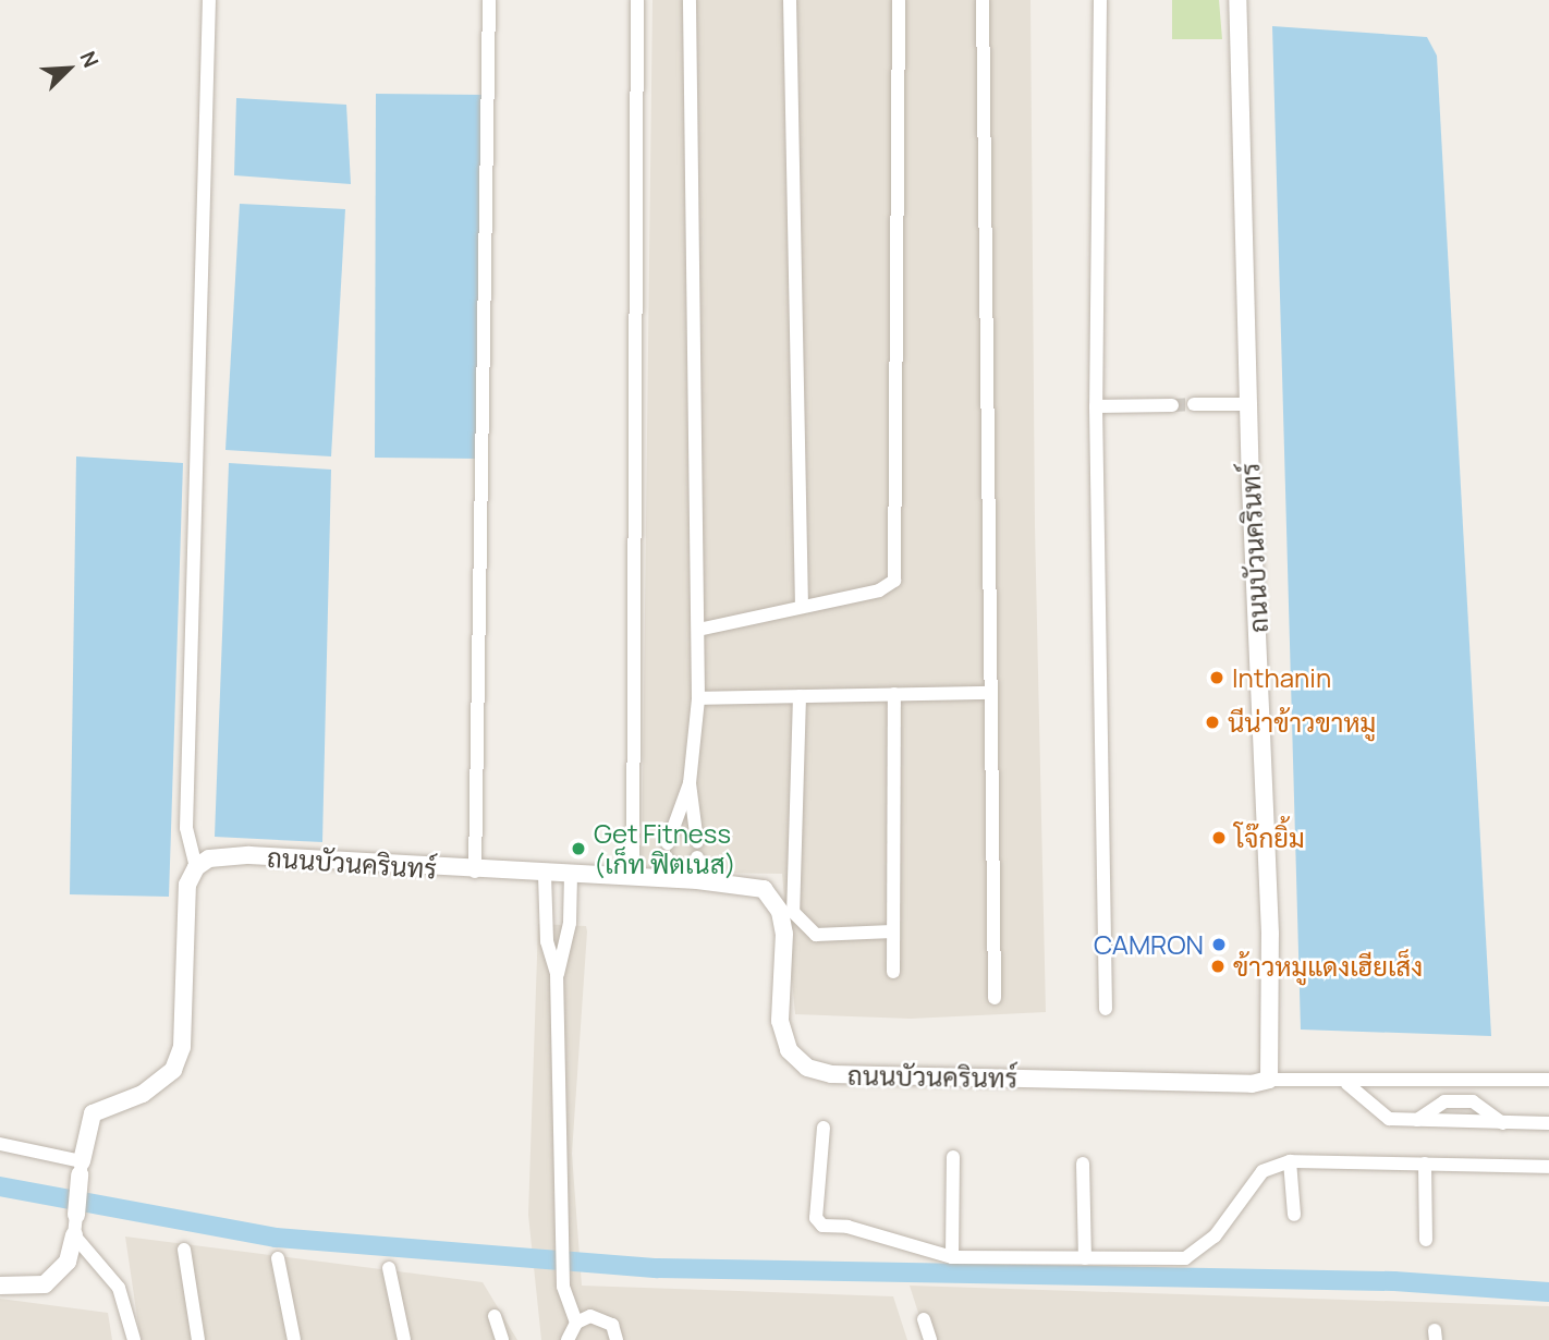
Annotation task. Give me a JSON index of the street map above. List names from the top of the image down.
{
  "streets": {
    "street": ["ถนนบัวนครินทร์"]
  },
  "places": [
    "Inthanin",
    "นีน่าข้าวขาหมู",
    "โจ๊กยิ้ม",
    "Get Fitness (เก็ท ฟิตเนส)",
    "CAMRON",
    "ข้าวหมูแดงเฮียเส็ง"
  ],
  "north": "top right"
}
